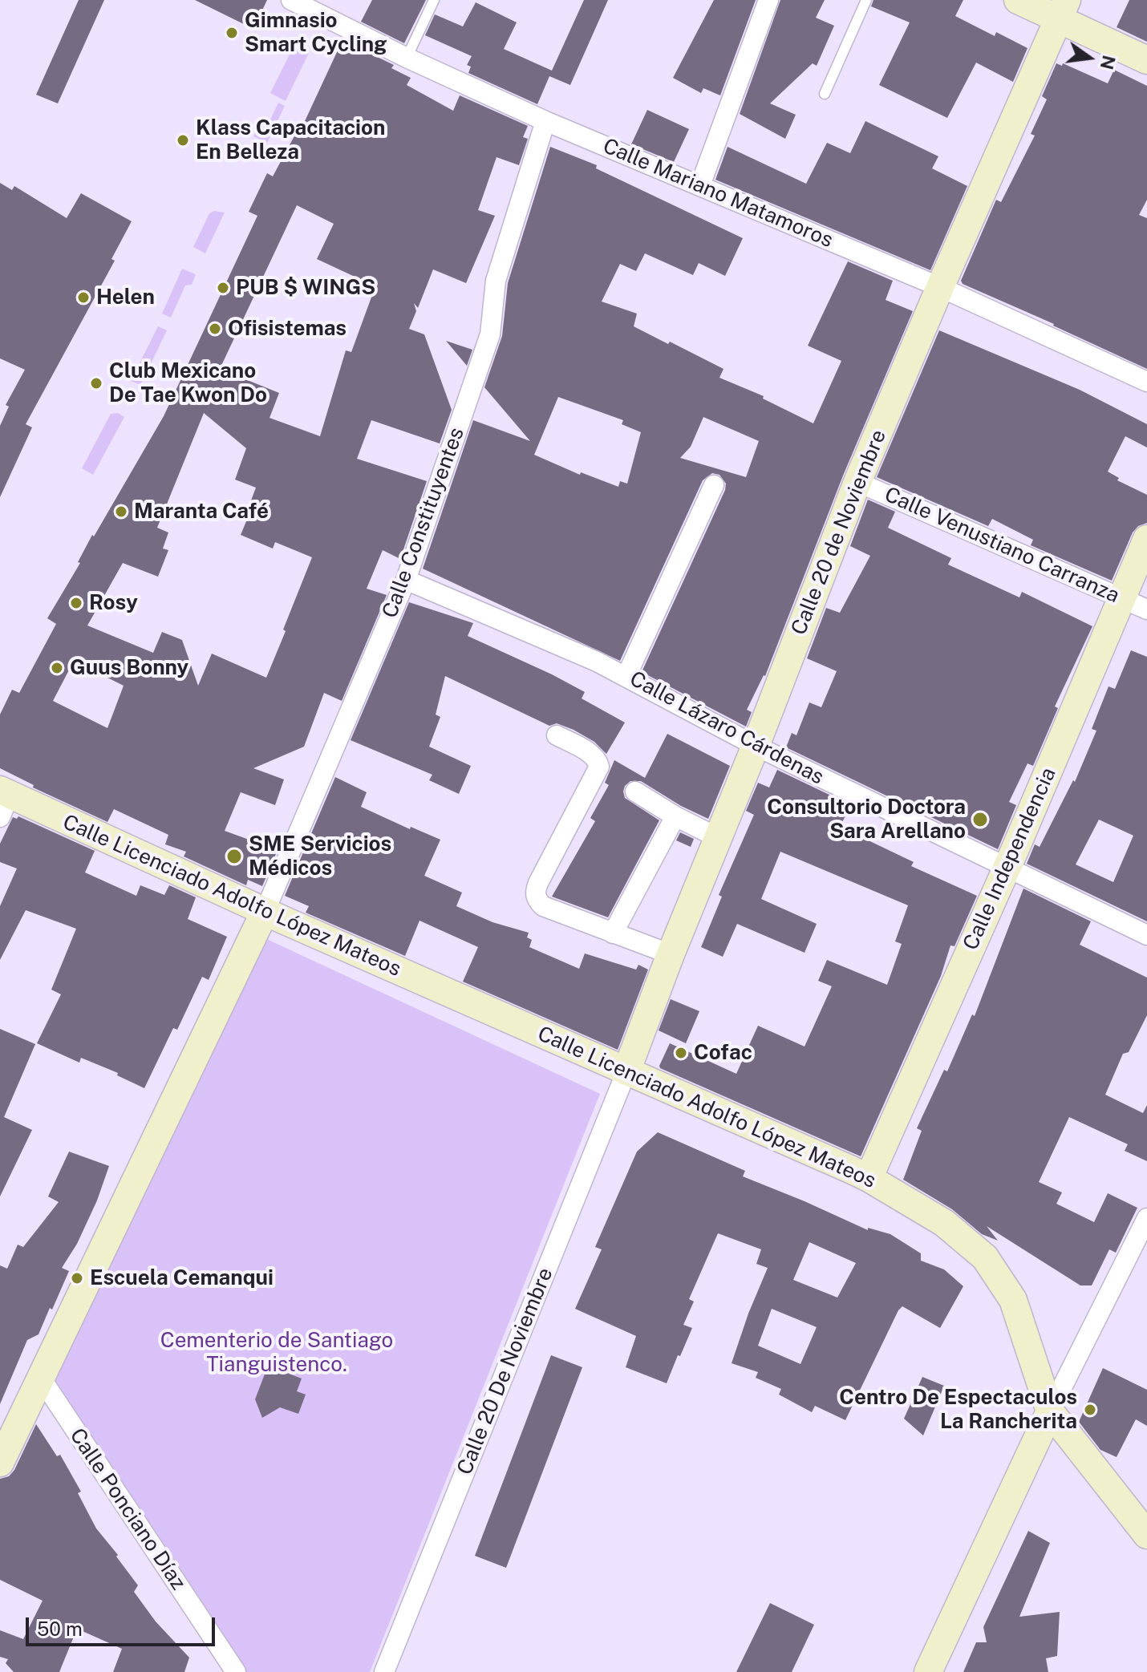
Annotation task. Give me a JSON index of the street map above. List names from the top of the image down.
{
  "streets": {
    "main road": ["Calle 20 de Noviembre", "Calle Independencia", "Calle Licenciado Adolfo López Mateos"],
    "street": [
      "Calle Mariano Matamoros",
      "Calle Constituyentes",
      "Calle Venustiano Carranza",
      "Calle Lázaro Cárdenas",
      "Calle 20 De Noviembre",
      "Calle Ponciano Díaz"
    ]
  },
  "crossings": [
    ["Calle Mariano Matamoros", "Calle Constituyentes"],
    ["Calle Mariano Matamoros", "Calle 20 de Noviembre"],
    ["Calle Constituyentes", "Calle Lázaro Cárdenas"],
    ["Calle Constituyentes", "Calle Licenciado Adolfo López Mateos"],
    ["Calle 20 de Noviembre", "Calle Venustiano Carranza"],
    ["Calle 20 de Noviembre", "Calle Lázaro Cárdenas"],
    ["Calle 20 de Noviembre", "Calle Licenciado Adolfo López Mateos"],
    ["Calle 20 de Noviembre", "Calle 20 De Noviembre"],
    ["Calle Venustiano Carranza", "Calle Independencia"],
    ["Calle Lázaro Cárdenas", "Calle Independencia"],
    ["Calle Independencia", "Calle Licenciado Adolfo López Mateos"],
    ["Calle Licenciado Adolfo López Mateos", "Calle 20 De Noviembre"]
  ],
  "parks": ["Cementerio de Santiago Tianguistenco."],
  "places": [
    "Gimnasio Smart Cycling",
    "Klass Capacitacion En Belleza",
    "PUB $ WINGS",
    "Helen",
    "Ofisistemas",
    "Club Mexicano De Tae Kwon Do",
    "Maranta Café",
    "Rosy",
    "Guus Bonny",
    "Consultorio Doctora Sara Arellano",
    "SME Servicios Médicos",
    "Cofac",
    "Escuela Cemanqui",
    "Centro De Espectaculos La Rancherita"
  ],
  "scale_bar": "50 m",
  "north": "right"
}
